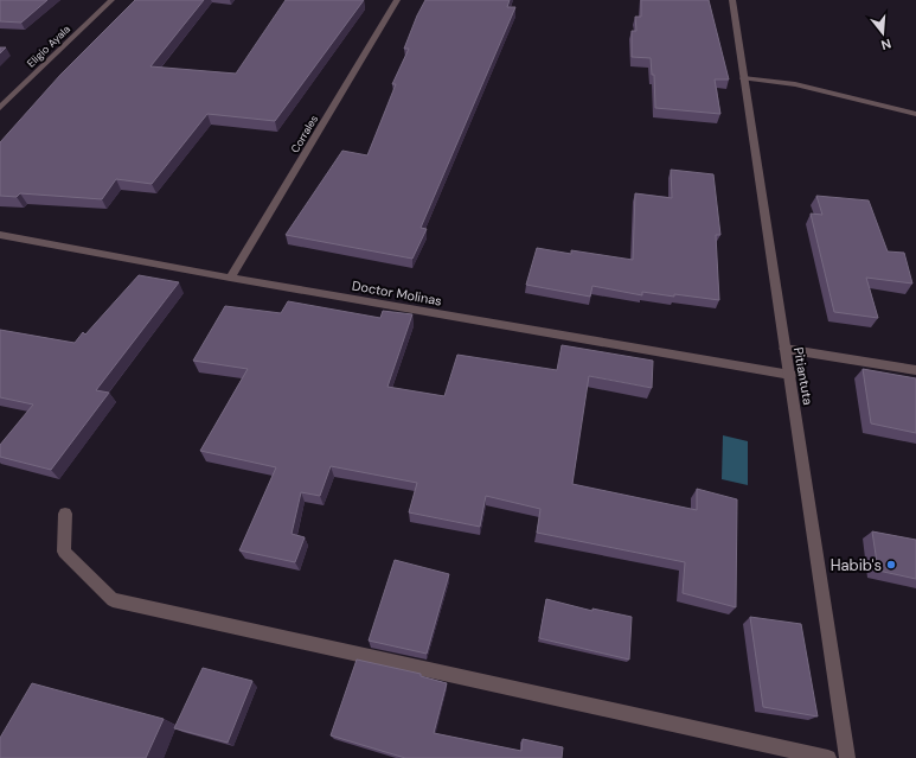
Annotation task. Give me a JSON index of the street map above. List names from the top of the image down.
{
  "streets": {
    "street": [
      "Eligio Ayala",
      "Corrales",
      "Doctor Molinas",
      "Pitiantuta"
    ]
  },
  "crossings": [
    ["Corrales", "Doctor Molinas"],
    ["Doctor Molinas", "Pitiantuta"]
  ],
  "places": ["Habib's"],
  "north": "bottom"
}
